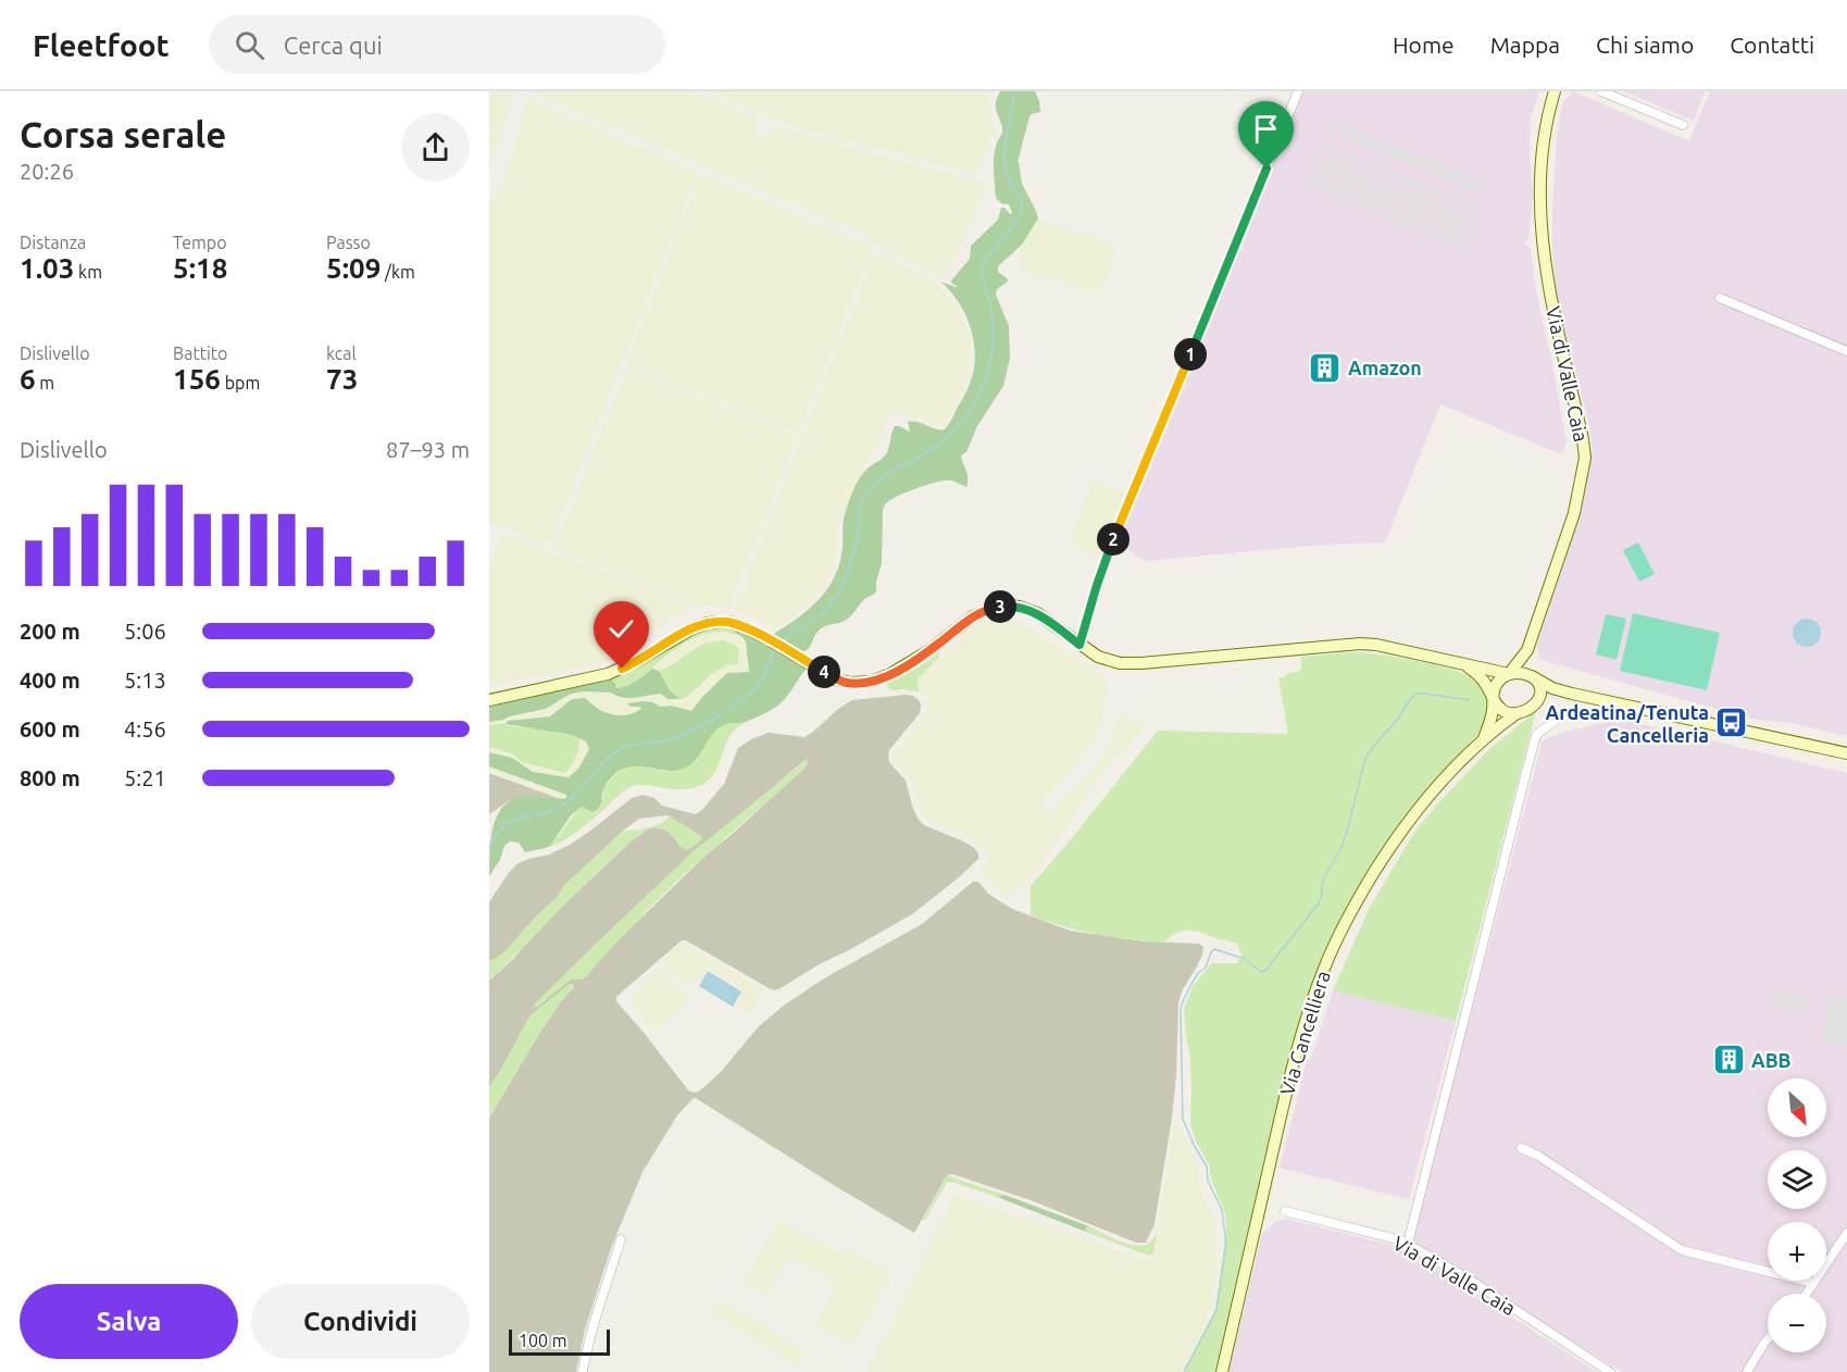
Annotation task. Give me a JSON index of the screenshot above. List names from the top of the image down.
{
  "streets": {
    "main road": ["Via di Valle Caia", "Via Cancelliera"]
  },
  "crossings": [
    ["Via di Valle Caia", "Via Cancelliera"]
  ],
  "places": {
    "building": ["Amazon", "ABB"],
    "bus stop": ["Ardeatina/Tenuta Cancelleria"]
  },
  "scale_bar": "100 m",
  "north": "bottom right",
  "page": {
    "header": "Fleetfoot",
    "search": "Cerca qui",
    "nav": [
      "Home",
      "Mappa",
      "Chi siamo",
      "Contatti"
    ],
    "heading": ["Corsa serale", "20:26"],
    "stats": [
      ["Distanza", "1.03 km"],
      ["Tempo", "5:18"],
      ["Passo", "5:09 /km"],
      ["Dislivello", "6 m"],
      ["Battito", "156 bpm"],
      ["kcal", "73"]
    ],
    "pins": [
      "1",
      "2",
      "3",
      "4"
    ],
    "chart": ["Dislivello", "87–93 m"],
    "list": [
      {
        "name": "200 m",
        "note": "5:06"
      },
      {
        "name": "400 m",
        "note": "5:13"
      },
      {
        "name": "600 m",
        "note": "4:56"
      },
      {
        "name": "800 m",
        "note": "5:21"
      }
    ],
    "map_buttons": ["+", "−"],
    "buttons": ["Salva", "Condividi"],
    "scale": "100 m"
  }
}
